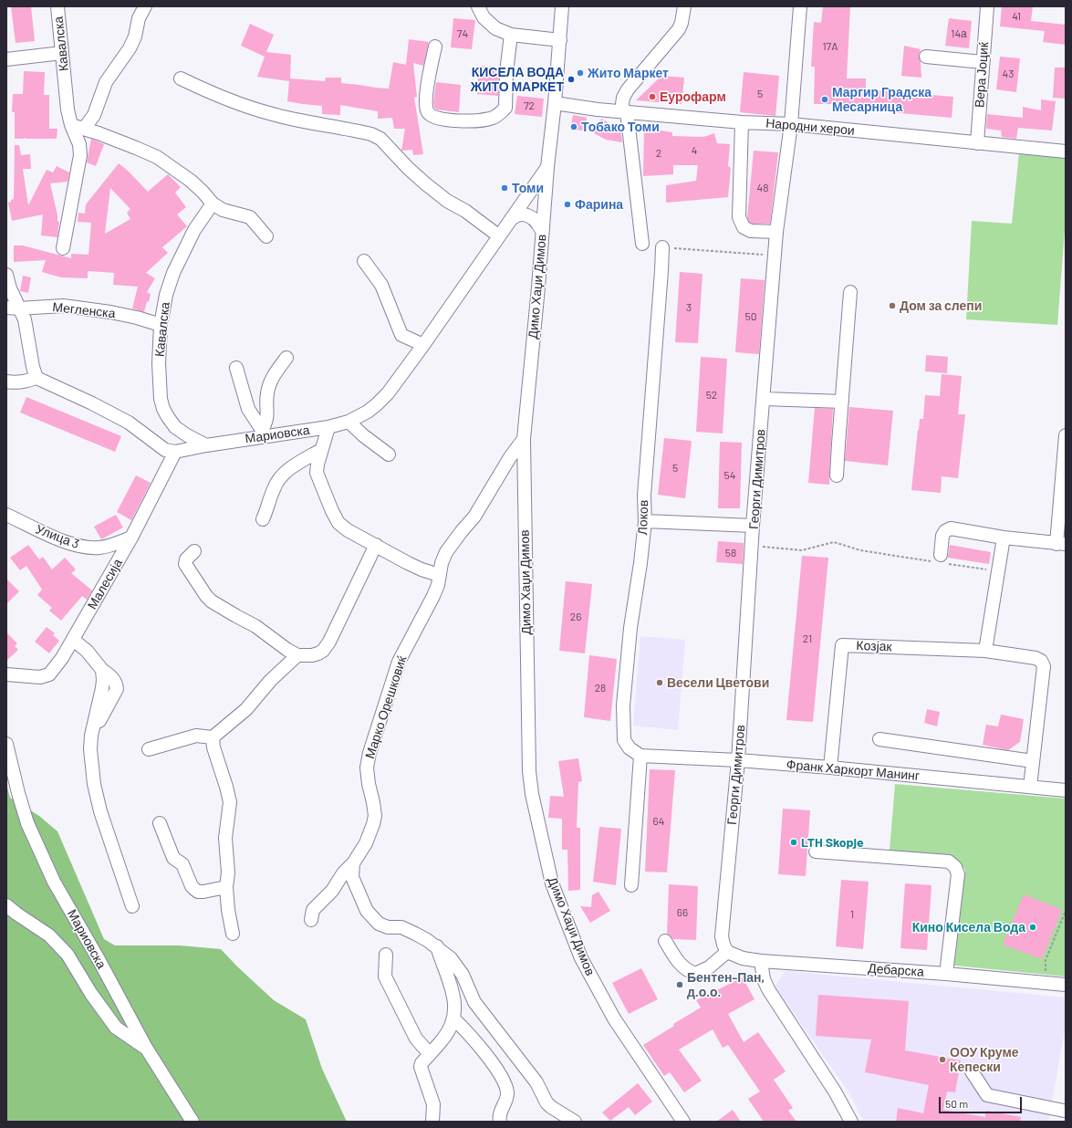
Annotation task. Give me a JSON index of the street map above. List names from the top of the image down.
{
  "streets": {
    "street": [
      "Кавалска",
      "Вера Јоциќ",
      "Народни херои",
      "Димо Хаџи Димов",
      "Мегленска",
      "Мариовска",
      "Георги Димитров",
      "Локов",
      "Улица 3",
      "Малесија",
      "Козјак",
      "Марко Орешковиќ",
      "Франк Харкорт Манинг",
      "Дебарска"
    ]
  },
  "crossings": [
    ["Кавалска", "Мегленска"],
    ["Кавалска", "Мариовска"],
    ["Вера Јоциќ", "Народни херои"],
    ["Народни херои", "Димо Хаџи Димов"],
    ["Народни херои", "Георги Димитров"],
    ["Димо Хаџи Димов", "Мариовска"],
    ["Димо Хаџи Димов", "Марко Орешковиќ"],
    ["Мариовска", "Малесија"],
    ["Георги Димитров", "Франк Харкорт Манинг"],
    ["Георги Димитров", "Дебарска"],
    ["Локов", "Франк Харкорт Манинг"],
    ["Улица 3", "Малесија"],
    ["Козјак", "Франк Харкорт Манинг"]
  ],
  "places": [
    "Жито Маркет",
    "КИСЕЛА ВОДА ЖИТО МАРКЕТ",
    "Еурофарм",
    "Маргир Градска Месарница",
    "Тобако Томи",
    "Томи",
    "Фарина",
    "Дом за слепи",
    "Весели Цветови",
    "LTH Skopje",
    "Кино Кисела Вода",
    "Бентен-Пан, д.о.о.",
    "ООУ Круме Кепески"
  ],
  "house_numbers": [
    "41",
    "74",
    "14а",
    "17A",
    "43",
    "5",
    "72",
    "4",
    "2",
    "48",
    "3",
    "50",
    "52",
    "5",
    "54",
    "58",
    "26",
    "21",
    "28",
    "64",
    "66",
    "1"
  ],
  "scale_bar": "50 m"
}
